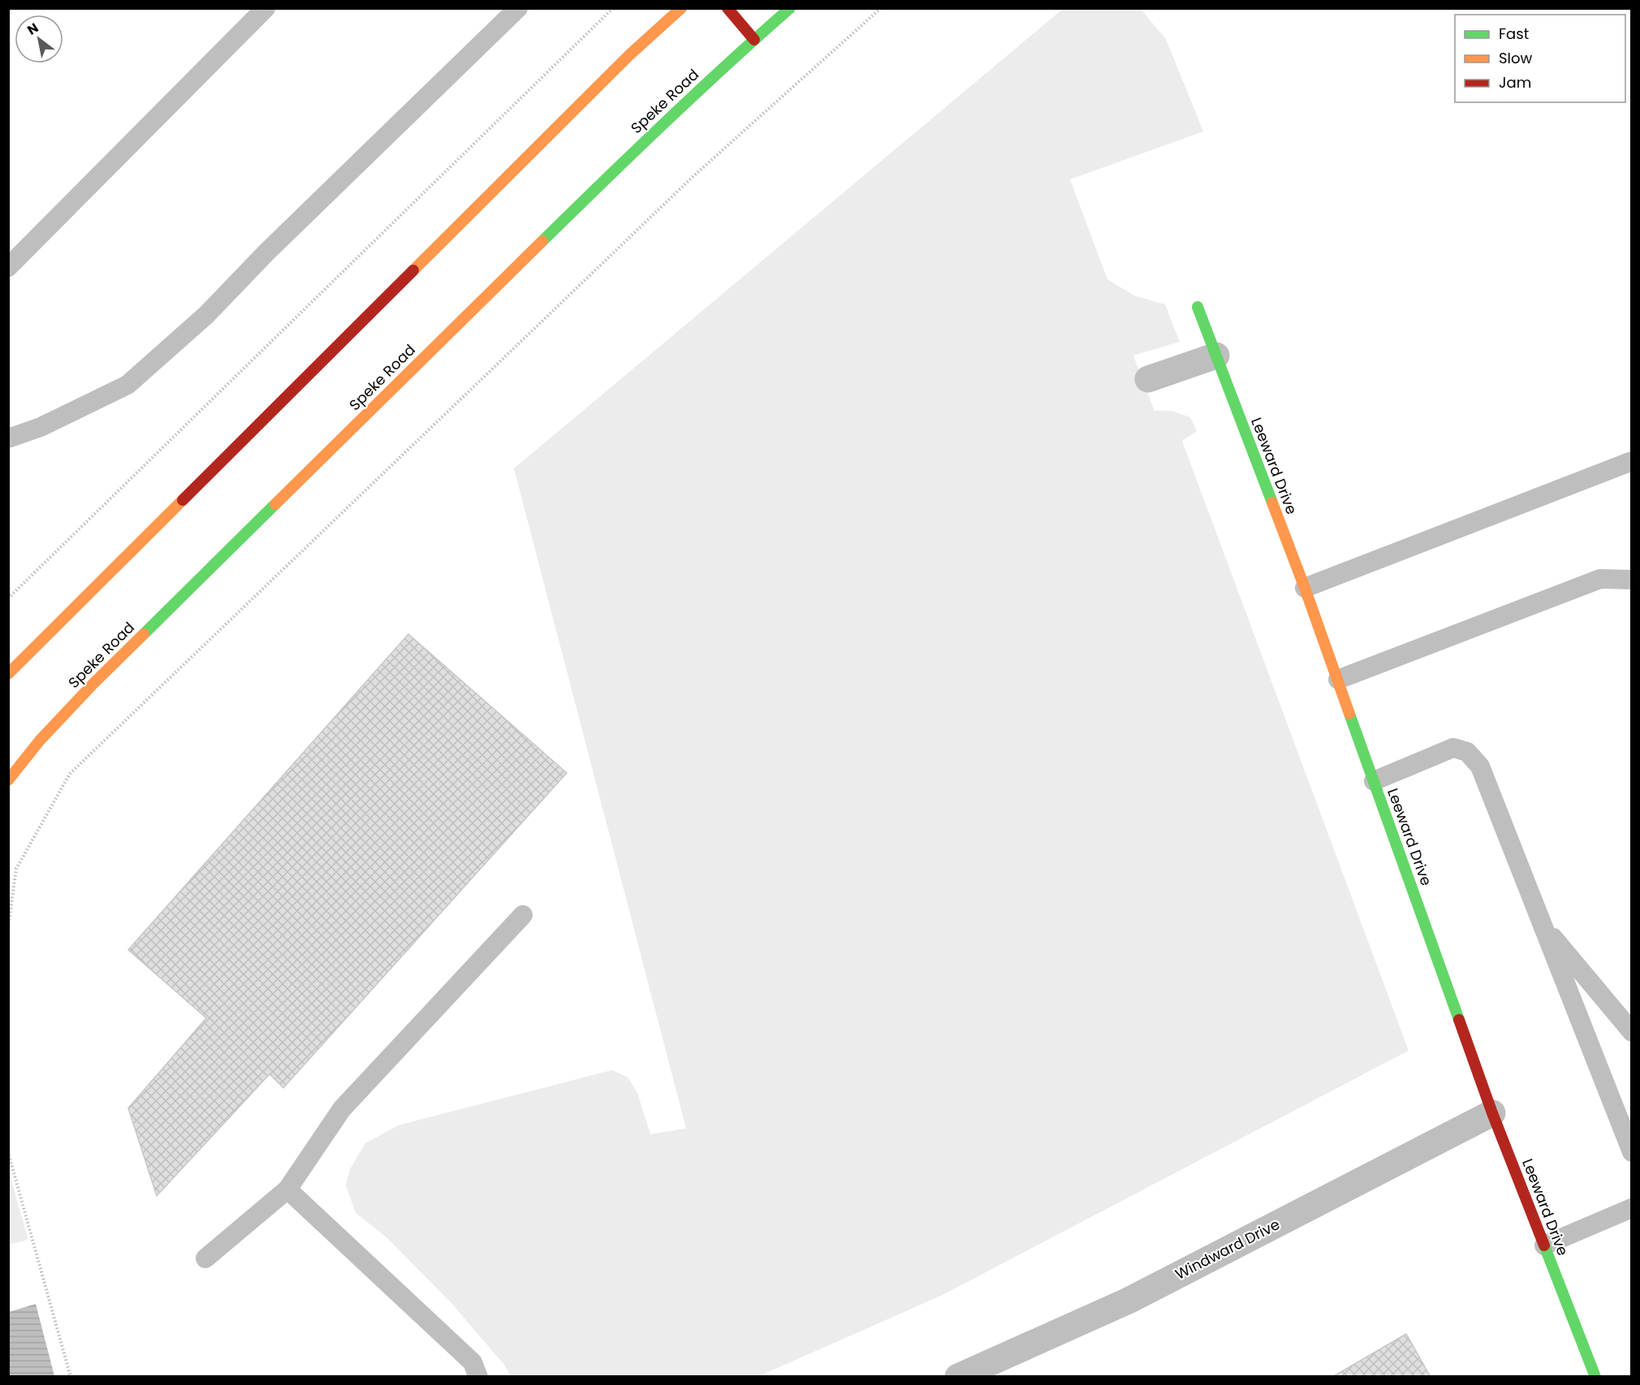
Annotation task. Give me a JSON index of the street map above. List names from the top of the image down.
{
  "streets": {
    "main road": ["Speke Road", "Leeward Drive"],
    "street": ["Windward Drive"]
  },
  "crossings": [
    ["Leeward Drive", "Windward Drive"]
  ],
  "legend": ["Fast", "Slow", "Jam"],
  "north": "top left"
}
